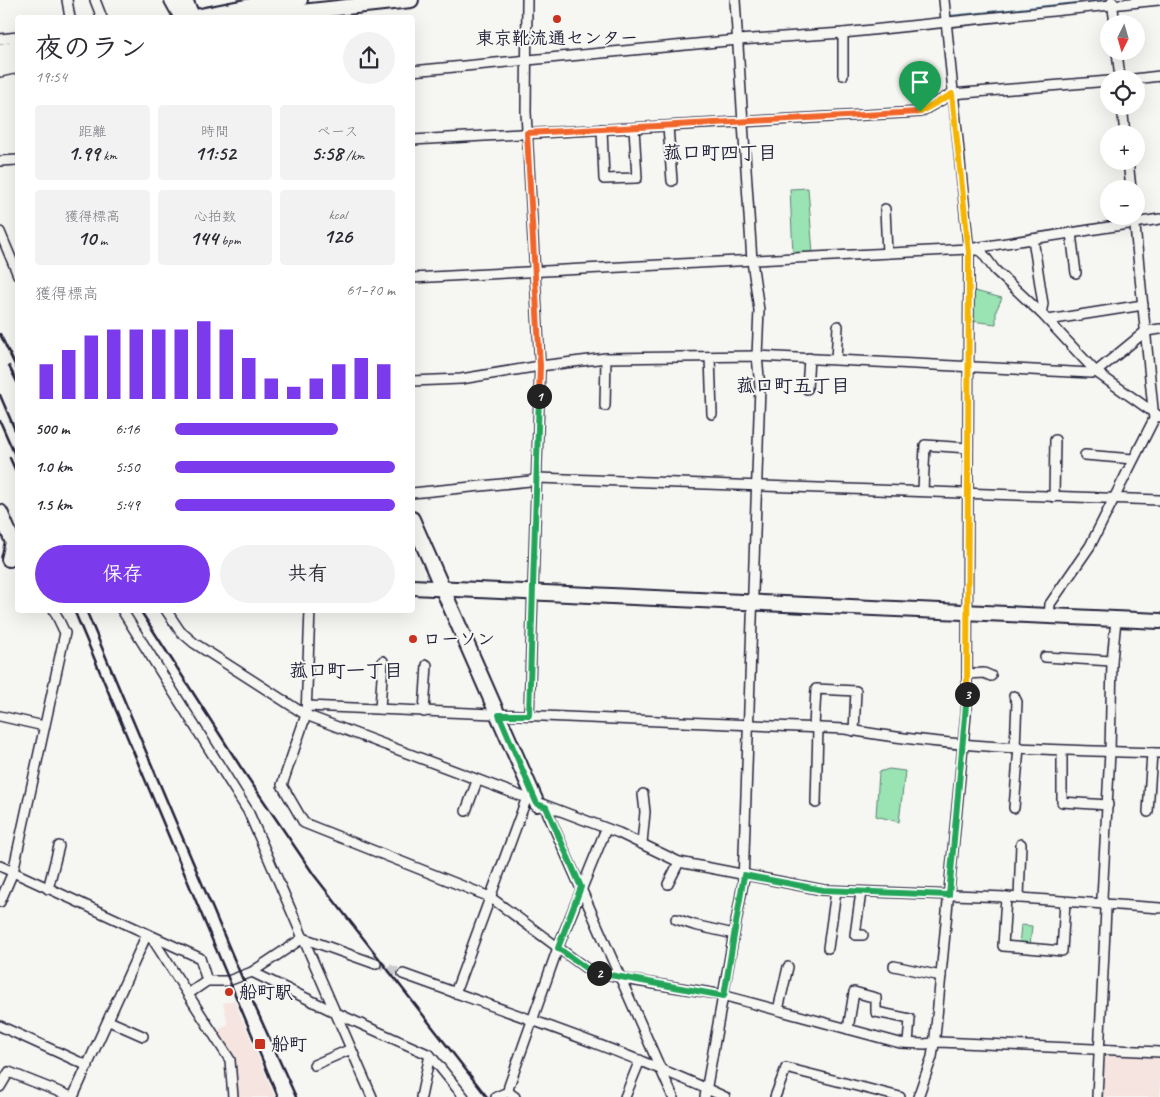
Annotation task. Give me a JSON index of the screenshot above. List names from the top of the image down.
{
  "districts": ["菰口町四丁目", "菰口町五丁目", "菰口町一丁目"],
  "places": {
    "other": ["東京靴流通センター", "ローソン", "船町駅"],
    "transit": ["船町"]
  },
  "north": "bottom",
  "page": {
    "map_buttons": ["+", "−"],
    "heading": ["夜のラン", "19:54"],
    "stats": [
      ["距離", "1.99 km"],
      ["時間", "11:52"],
      ["ペース", "5:58 /km"],
      ["獲得標高", "10 m"],
      ["心拍数", "144 bpm"],
      ["kcal", "126"]
    ],
    "chart": ["獲得標高", "61–70 m"],
    "pins": ["1", "3", "2"],
    "list": [
      {
        "name": "500 m",
        "note": "6:16"
      },
      {
        "name": "1.0 km",
        "note": "5:50"
      },
      {
        "name": "1.5 km",
        "note": "5:49"
      }
    ],
    "buttons": ["保存", "共有"]
  }
}
